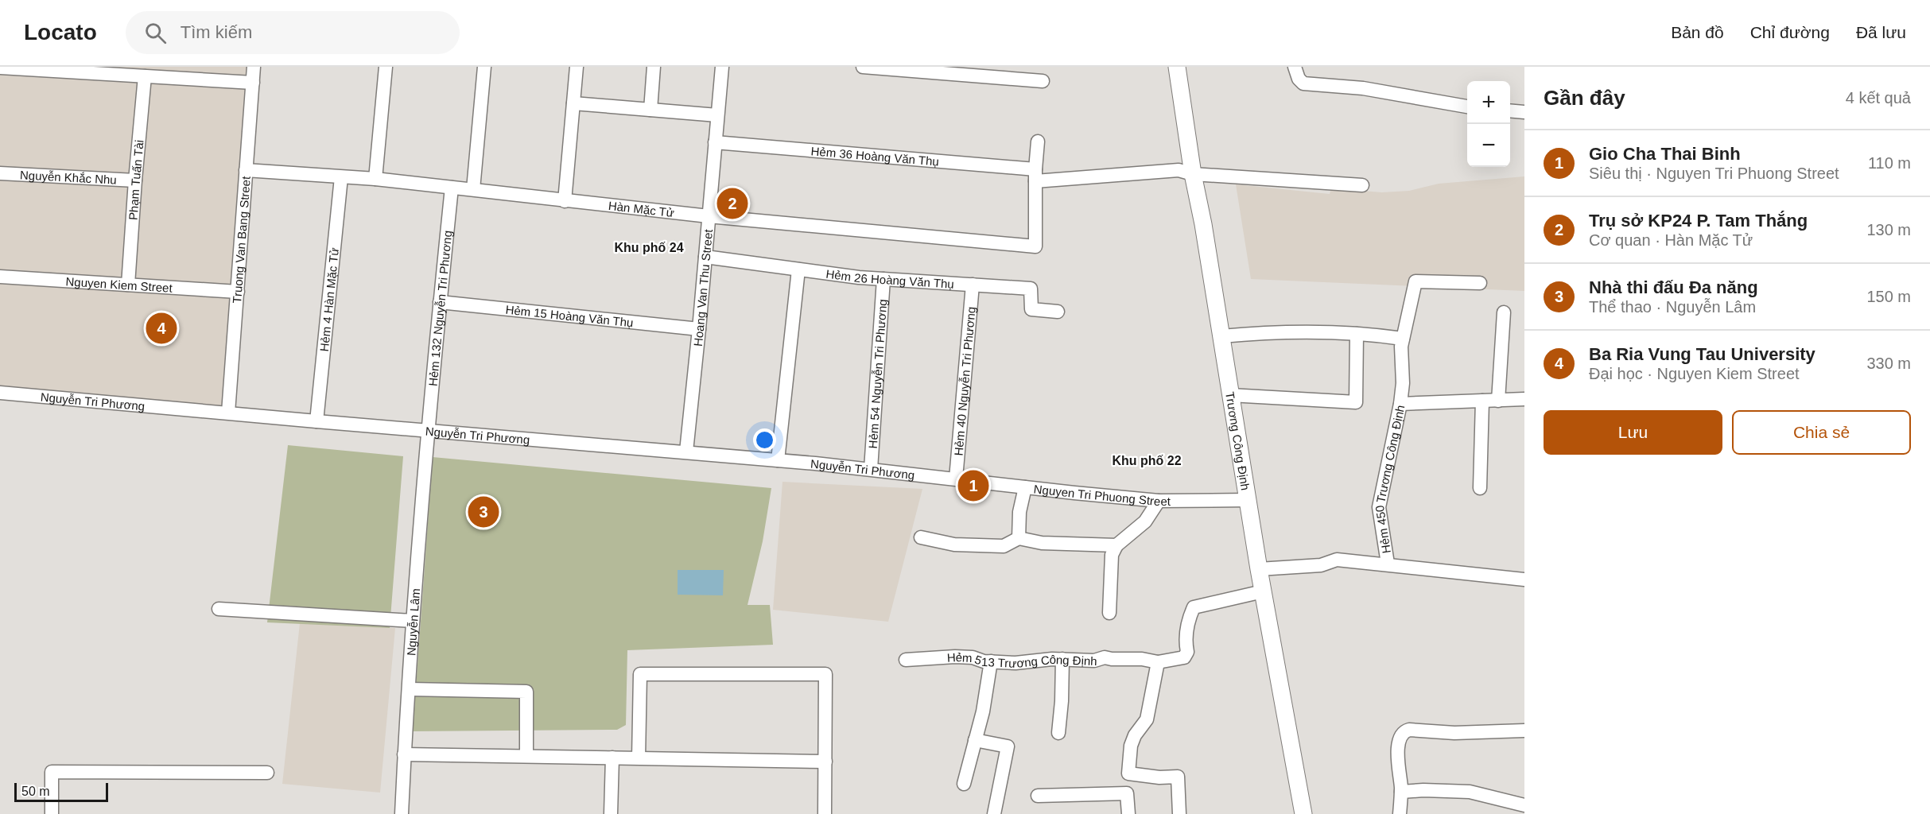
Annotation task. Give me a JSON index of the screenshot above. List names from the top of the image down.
{
  "streets": {
    "main road": ["Trương Công Định"],
    "street": [
      "Hẻm 36 Hoàng Văn Thụ",
      "Nguyễn Khắc Nhu",
      "Phạm Tuấn Tài",
      "Hàn Mặc Tử",
      "Truong Van Bang Street",
      "Hẻm 26 Hoàng Văn Thụ",
      "Nguyen Kiem Street",
      "Hoang Van Thu Street",
      "Hẻm 4 Hàn Mặc Tử",
      "Hẻm 132 Nguyễn Tri Phương",
      "Hẻm 15 Hoàng Văn Thụ",
      "Hẻm 54 Nguyễn Tri Phương",
      "Hẻm 40 Nguyễn Tri Phương",
      "Nguyễn Tri Phương",
      "Hẻm 450 Trương Công Định",
      "Nguyen Tri Phuong Street",
      "Nguyễn Lâm",
      "Hẻm 513 Trương Công Định"
    ]
  },
  "crossings": [
    ["Hẻm 36 Hoàng Văn Thụ", "Hàn Mặc Tử"],
    ["Hẻm 36 Hoàng Văn Thụ", "Hoang Van Thu Street"],
    ["Hẻm 36 Hoàng Văn Thụ", "Trương Công Định"],
    ["Nguyễn Khắc Nhu", "Phạm Tuấn Tài"],
    ["Phạm Tuấn Tài", "Nguyen Kiem Street"],
    ["Hàn Mặc Tử", "Truong Van Bang Street"],
    ["Hàn Mặc Tử", "Hoang Van Thu Street"],
    ["Hàn Mặc Tử", "Hẻm 4 Hàn Mặc Tử"],
    ["Hàn Mặc Tử", "Hẻm 132 Nguyễn Tri Phương"],
    ["Truong Van Bang Street", "Nguyen Kiem Street"],
    ["Truong Van Bang Street", "Nguyễn Tri Phương"],
    ["Hẻm 26 Hoàng Văn Thụ", "Hoang Van Thu Street"],
    ["Hẻm 26 Hoàng Văn Thụ", "Hẻm 54 Nguyễn Tri Phương"],
    ["Hẻm 26 Hoàng Văn Thụ", "Hẻm 40 Nguyễn Tri Phương"],
    ["Hoang Van Thu Street", "Hẻm 15 Hoàng Văn Thụ"],
    ["Hoang Van Thu Street", "Nguyễn Tri Phương"],
    ["Hẻm 4 Hàn Mặc Tử", "Nguyễn Tri Phương"],
    ["Hẻm 132 Nguyễn Tri Phương", "Hẻm 15 Hoàng Văn Thụ"],
    ["Hẻm 132 Nguyễn Tri Phương", "Nguyễn Tri Phương"],
    ["Hẻm 132 Nguyễn Tri Phương", "Nguyễn Lâm"],
    ["Hẻm 54 Nguyễn Tri Phương", "Nguyễn Tri Phương"],
    ["Hẻm 40 Nguyễn Tri Phương", "Nguyễn Tri Phương"],
    ["Hẻm 40 Nguyễn Tri Phương", "Nguyen Tri Phuong Street"],
    ["Nguyễn Tri Phương", "Nguyen Tri Phuong Street"],
    ["Nguyễn Tri Phương", "Nguyễn Lâm"],
    ["Trương Công Định", "Nguyen Tri Phuong Street"],
    ["Trương Công Định", "Hẻm 513 Trương Công Định"]
  ],
  "districts": ["Khu phố 24", "Khu phố 22"],
  "scale_bar": "50 m",
  "page": {
    "header": "Locato",
    "search": "Tìm kiếm",
    "nav": ["Bản đồ", "Chỉ đường", "Đã lưu"],
    "heading": ["Gần đây", "4 kết quả"],
    "map_buttons": ["+", "−"],
    "list": [
      {
        "mark": "1",
        "name": "Gio Cha Thai Binh",
        "note": "Siêu thị · Nguyen Tri Phuong Street",
        "value": "110 m"
      },
      {
        "mark": "2",
        "name": "Trụ sở KP24 P. Tam Thắng",
        "note": "Cơ quan · Hàn Mặc Tử",
        "value": "130 m"
      },
      {
        "mark": "3",
        "name": "Nhà thi đấu Đa năng",
        "note": "Thể thao · Nguyễn Lâm",
        "value": "150 m"
      },
      {
        "mark": "4",
        "name": "Ba Ria Vung Tau University",
        "note": "Đại học · Nguyen Kiem Street",
        "value": "330 m"
      }
    ],
    "pins": [
      "2",
      "4",
      "1",
      "3"
    ],
    "buttons": ["Lưu", "Chia sẻ"],
    "scale": "50 m"
  }
}
